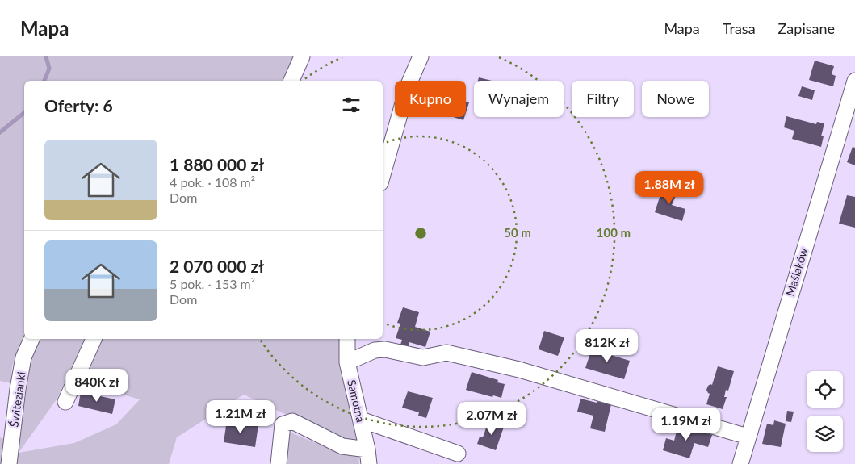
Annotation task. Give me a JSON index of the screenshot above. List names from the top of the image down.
{
  "streets": {
    "street": ["Maślaków", "Świtezianki", "Samotna"]
  },
  "page": {
    "header": "Mapa",
    "nav": ["Mapa", "Trasa", "Zapisane"],
    "chip": [
      "Kupno",
      "Wynajem",
      "Filtry",
      "Nowe"
    ],
    "heading": "Oferty: 6",
    "list": [
      {
        "name": "1 880 000 zł",
        "note": "4 pok. · 108 m² · Dom"
      },
      {
        "name": "2 070 000 zł",
        "note": "5 pok. · 153 m² · Dom"
      }
    ],
    "price": [
      "1.88M zł",
      "812K zł",
      "840K zł",
      "1.21M zł",
      "2.07M zł",
      "1.19M zł"
    ]
  },
  "rings": ["50 m", "100 m"]
}
